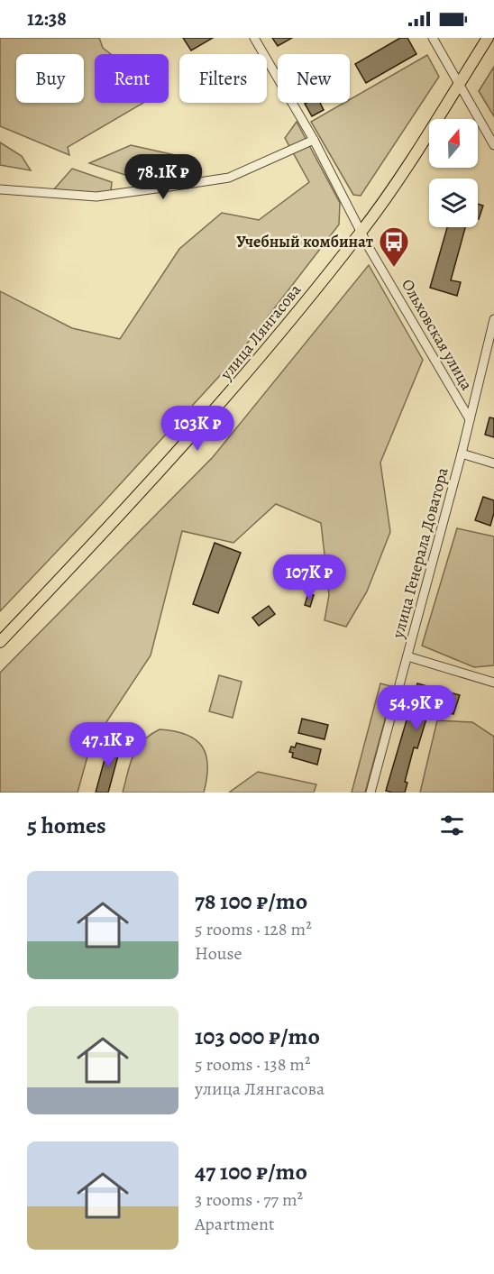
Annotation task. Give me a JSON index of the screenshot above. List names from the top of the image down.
{
  "streets": {
    "main road": ["улица Лянгасова"],
    "street": ["Ольховская улица", "улица Генерала Доватора"]
  },
  "crossings": [
    ["улица Лянгасова", "Ольховская улица"],
    ["Ольховская улица", "улица Генерала Доватора"]
  ],
  "places": {
    "bus stop": ["Учебный комбинат"]
  },
  "north": "top",
  "page": {
    "status": "12:38",
    "chip": [
      "Buy",
      "Rent",
      "Filters",
      "New"
    ],
    "price": [
      "78.1K ₽",
      "103K ₽",
      "107K ₽",
      "54.9K ₽",
      "47.1K ₽"
    ],
    "heading": "5 homes",
    "list": [
      {
        "name": "78 100 ₽/mo",
        "note": "5 rooms · 128 m² · House"
      },
      {
        "name": "103 000 ₽/mo",
        "note": "5 rooms · 138 m² · улица Лянгасова"
      },
      {
        "name": "47 100 ₽/mo",
        "note": "3 rooms · 77 m² · Apartment"
      }
    ]
  }
}
